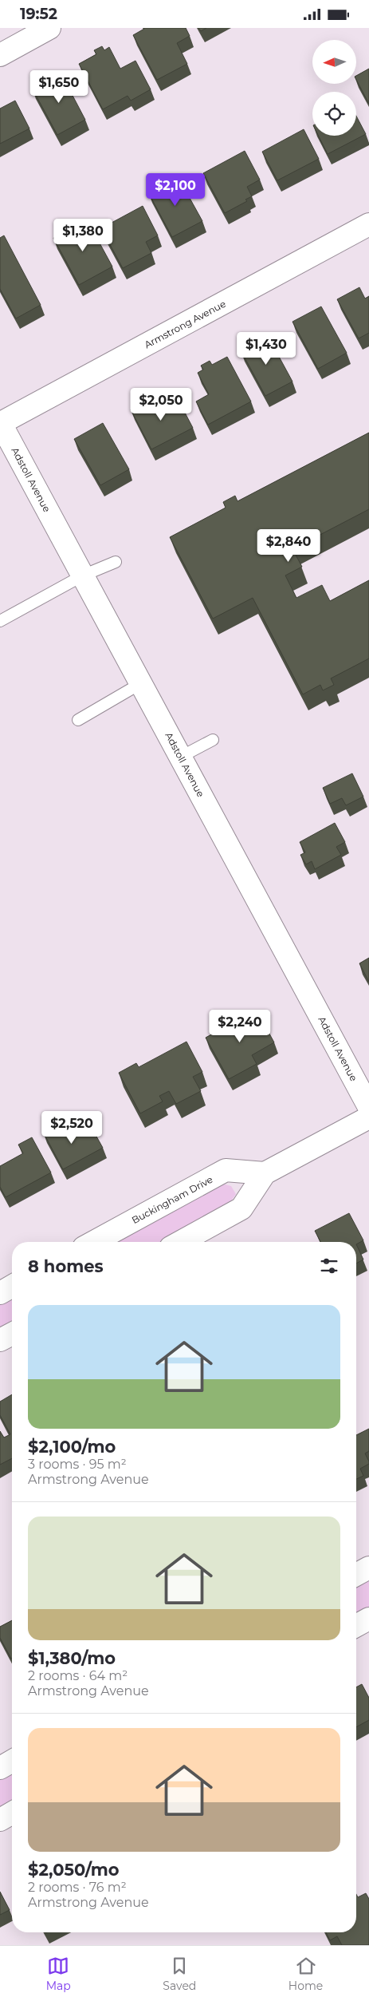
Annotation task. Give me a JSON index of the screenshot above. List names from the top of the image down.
{
  "streets": {
    "street": ["Armstrong Avenue", "Adstoll Avenue", "Buckingham Drive"]
  },
  "crossings": [
    ["Armstrong Avenue", "Adstoll Avenue"]
  ],
  "north": "left",
  "page": {
    "status": "19:52",
    "price": [
      "$1,650",
      "$2,100",
      "$1,380",
      "$1,430",
      "$2,050",
      "$2,840",
      "$2,240",
      "$2,520"
    ],
    "heading": "8 homes",
    "list": [
      {
        "name": "$2,100/mo",
        "note": "3 rooms · 95 m² · Armstrong Avenue"
      },
      {
        "name": "$1,380/mo",
        "note": "2 rooms · 64 m² · Armstrong Avenue"
      },
      {
        "name": "$2,050/mo",
        "note": "2 rooms · 76 m² · Armstrong Avenue"
      }
    ],
    "tabs": ["Map", "Saved", "Home"]
  }
}
